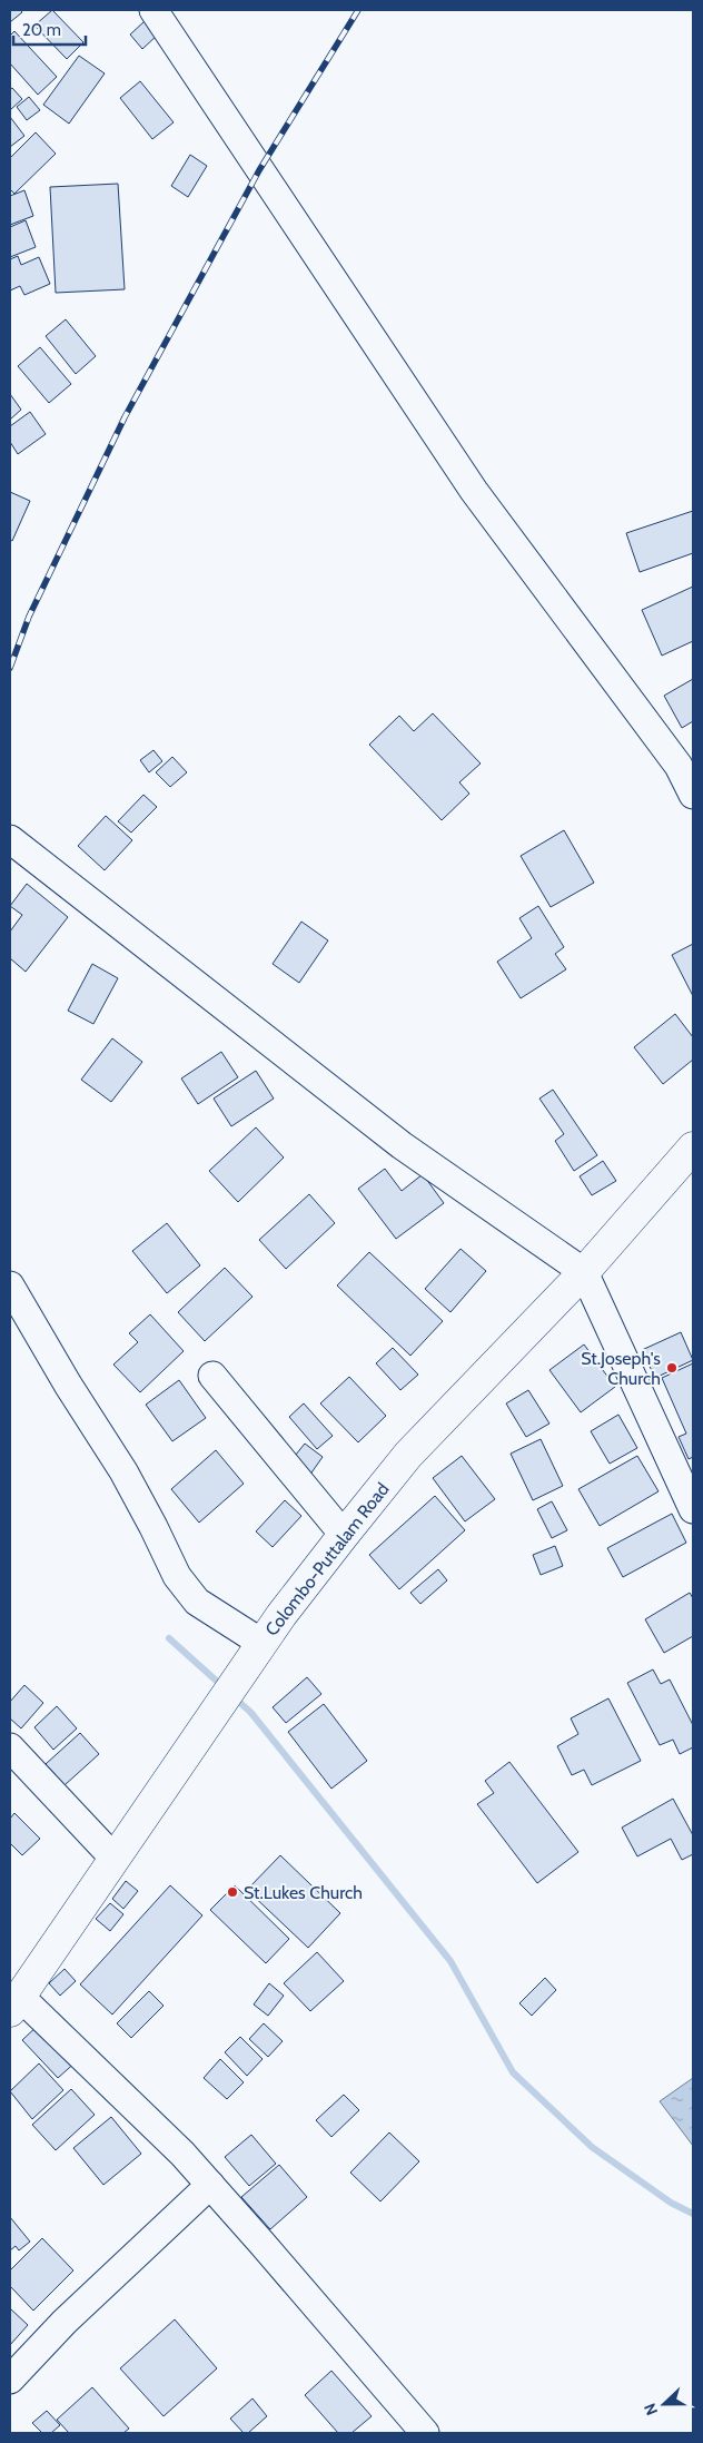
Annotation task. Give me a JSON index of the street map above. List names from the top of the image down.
{
  "streets": {
    "highway": ["Colombo-Puttalam Road"]
  },
  "places": ["St.Joseph's Church", "St.Lukes Church"],
  "scale_bar": "20 m",
  "north": "left"
}
